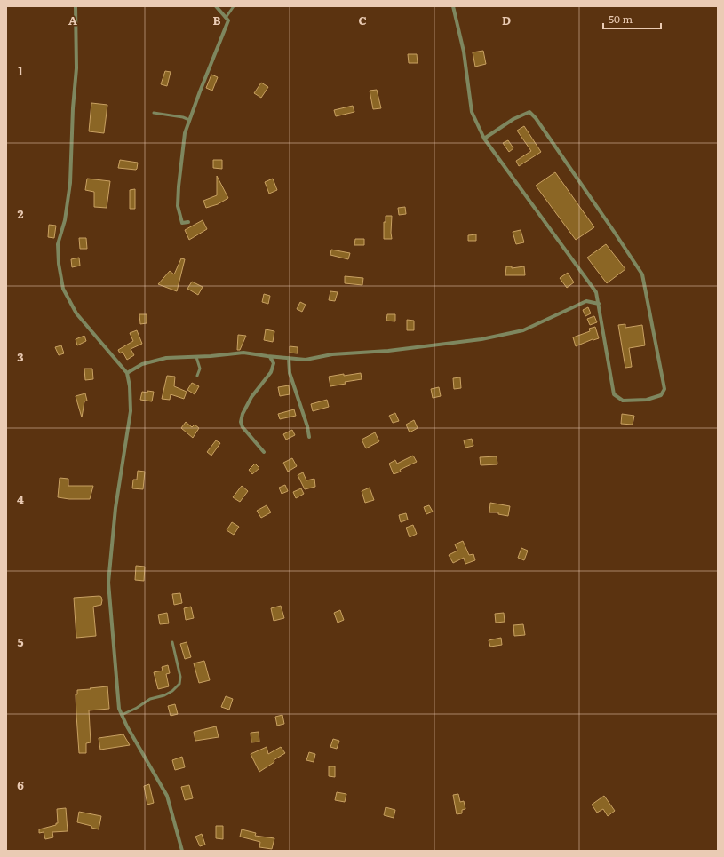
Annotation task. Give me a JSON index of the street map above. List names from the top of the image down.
{
  "scale_bar": "50 m",
  "grid": {
    "columns": [
      "A",
      "B",
      "C",
      "D"
    ],
    "rows": [
      "1",
      "2",
      "3",
      "4",
      "5",
      "6"
    ]
  }
}
